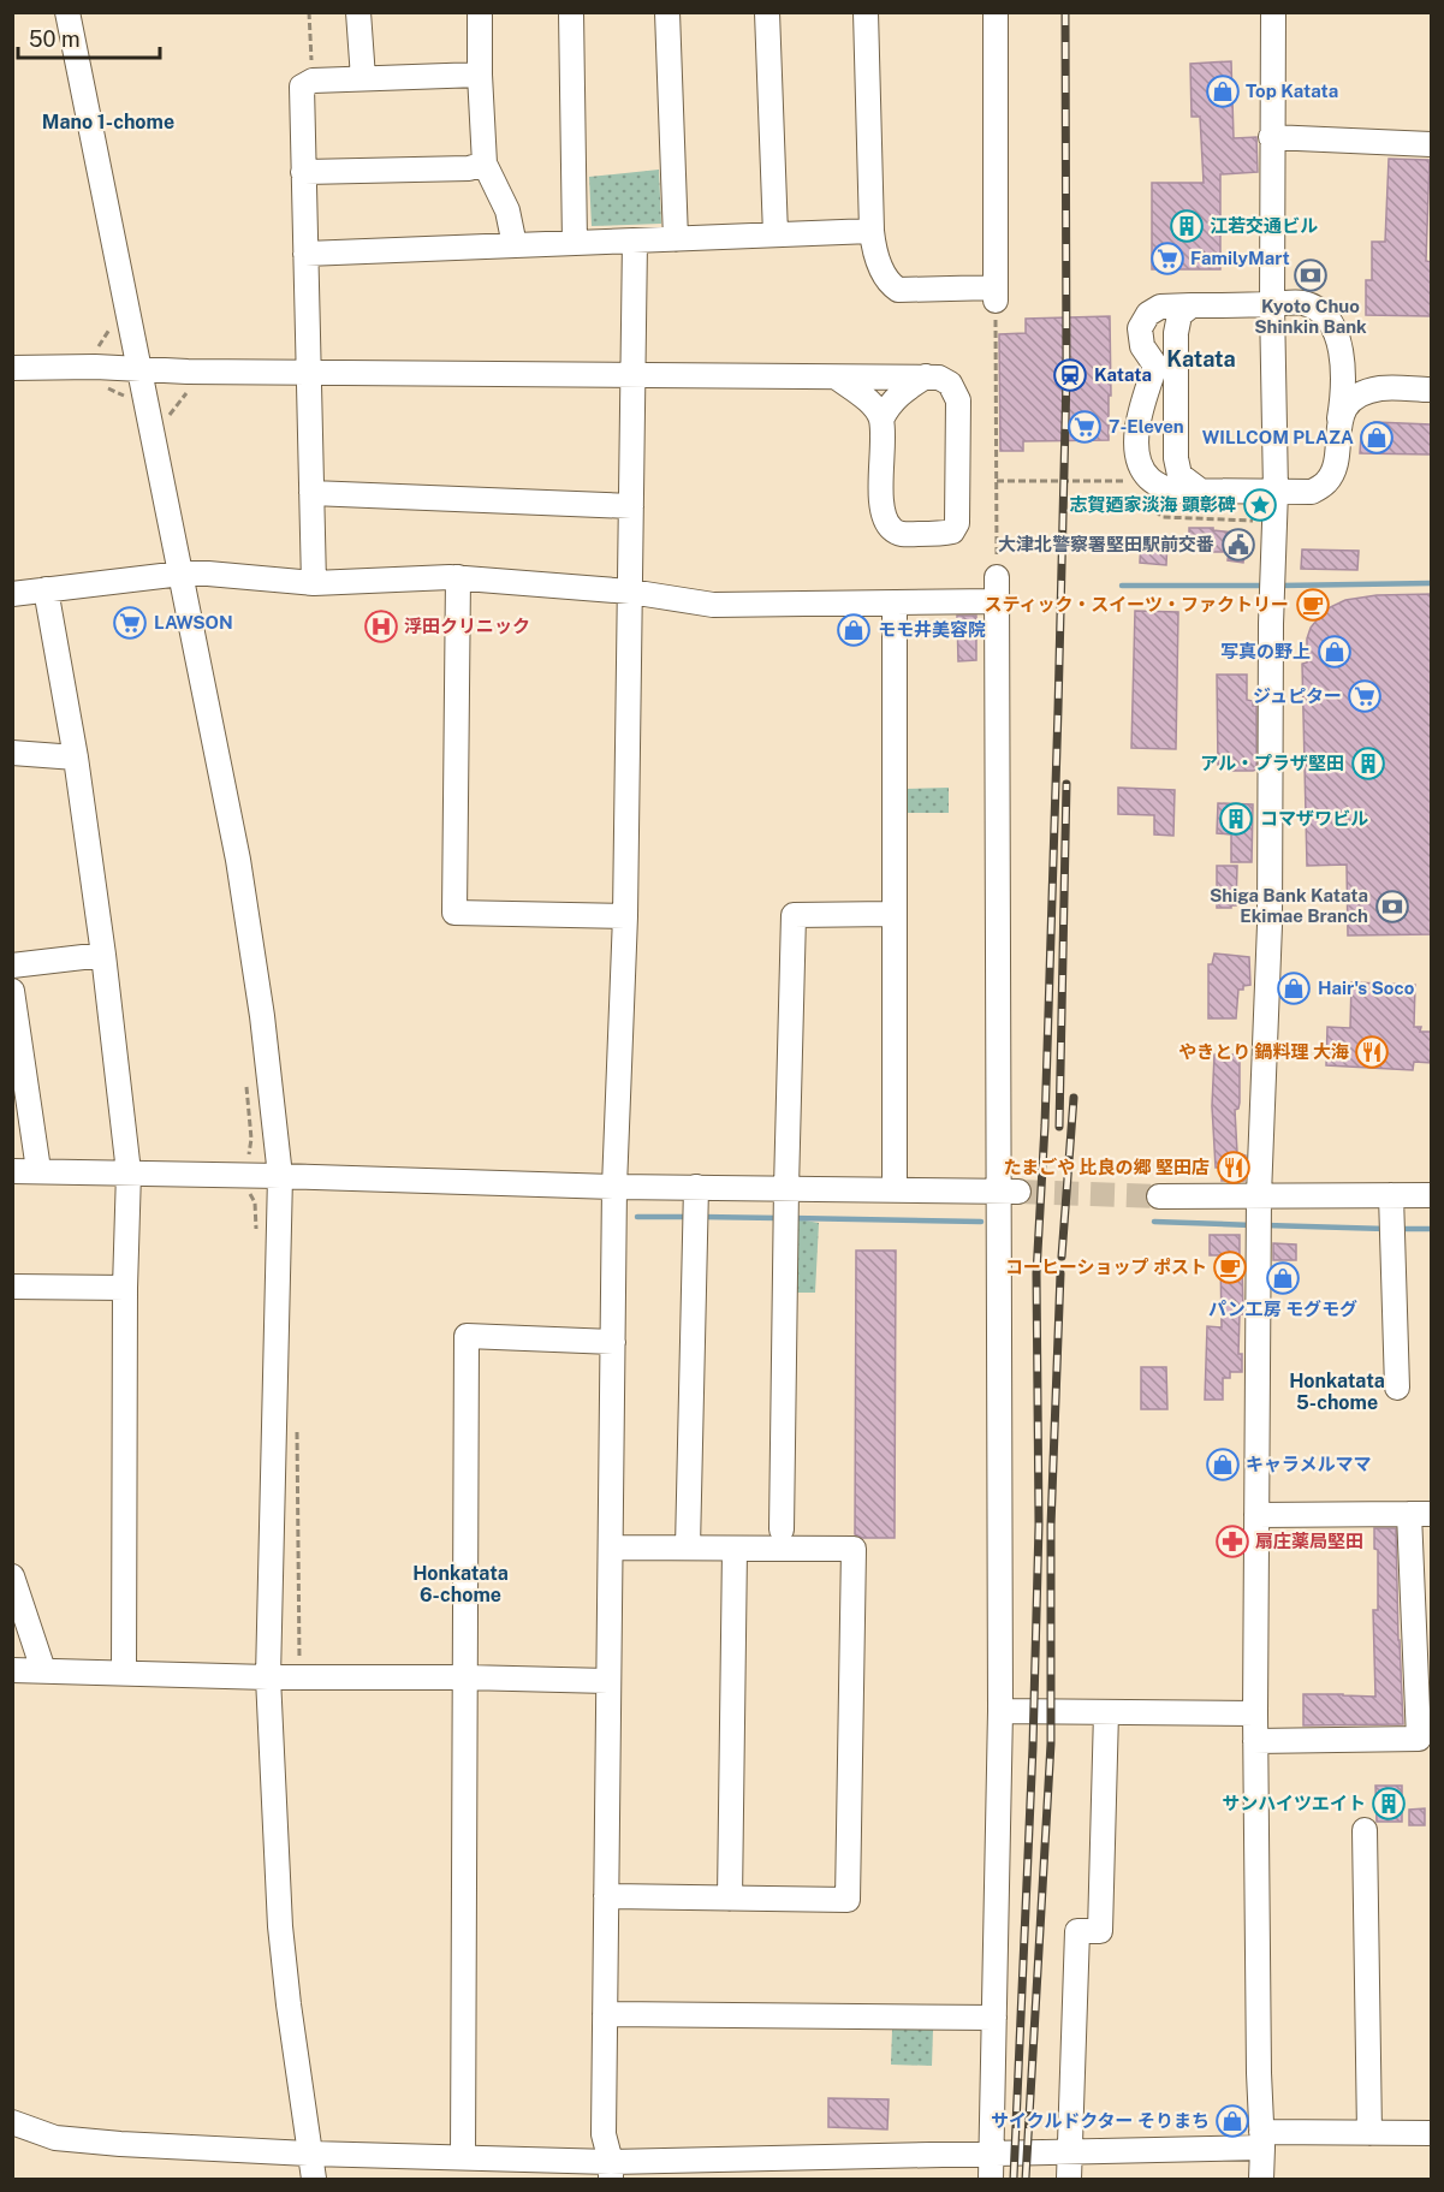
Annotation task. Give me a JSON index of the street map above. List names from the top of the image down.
{
  "districts": [
    "Mano 1-chome",
    "Katata",
    "Honkatata 5-chome",
    "Honkatata 6-chome"
  ],
  "places": {
    "shop": [
      "Top Katata",
      "WILLCOM PLAZA",
      "モモ井美容院",
      "写真の野上",
      "Hair's Soco",
      "パン工房 モグモグ",
      "キャラメルママ",
      "サイクルドクター そりまち"
    ],
    "building": [
      "江若交通ビル",
      "アル・プラザ堅田",
      "コマザワビル",
      "サンハイツエイト"
    ],
    "supermarket": [
      "FamilyMart",
      "7-Eleven",
      "LAWSON",
      "ジュピター"
    ],
    "bank": ["Kyoto Chuo Shinkin Bank", "Shiga Bank Katata Ekimae Branch"],
    "station": ["Katata"],
    "place": ["志賀廼家淡海 顕彰碑"],
    "public building": ["大津北警察署堅田駅前交番"],
    "cafe": ["スティック・スイーツ・ファクトリー", "コーヒーショップ ポスト"],
    "hospital": ["浮田クリニック"],
    "restaurant": ["やきとり 鍋料理 大海", "たまごや 比良の郷 堅田店"],
    "pharmacy": ["扇庄薬局堅田"]
  },
  "scale_bar": "50 m"
}
